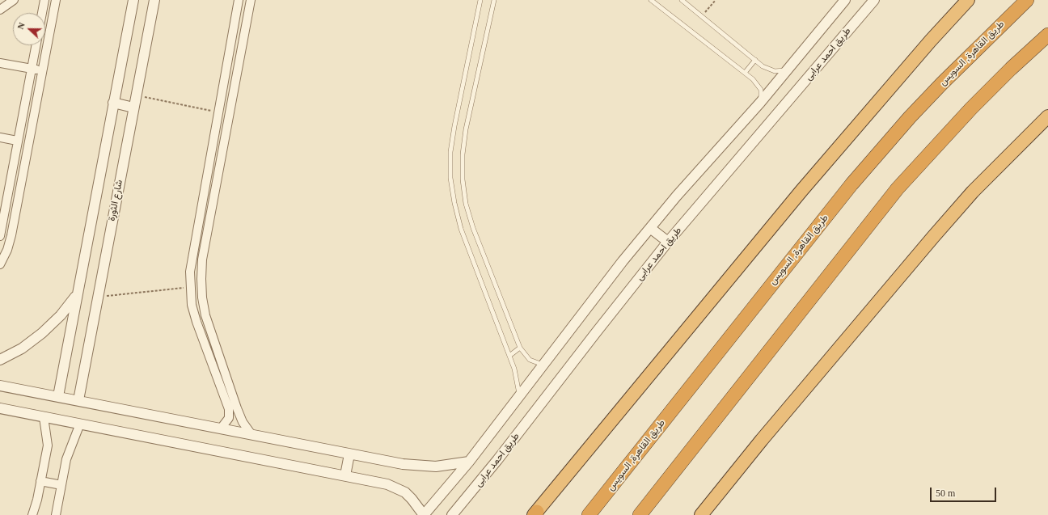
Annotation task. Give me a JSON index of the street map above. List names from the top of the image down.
{
  "streets": {
    "highway": ["طريق القاهرة, السويس"],
    "street": ["طريق احمد عرابى", "شارع الثورة"]
  },
  "scale_bar": "50 m",
  "north": "left"
}
